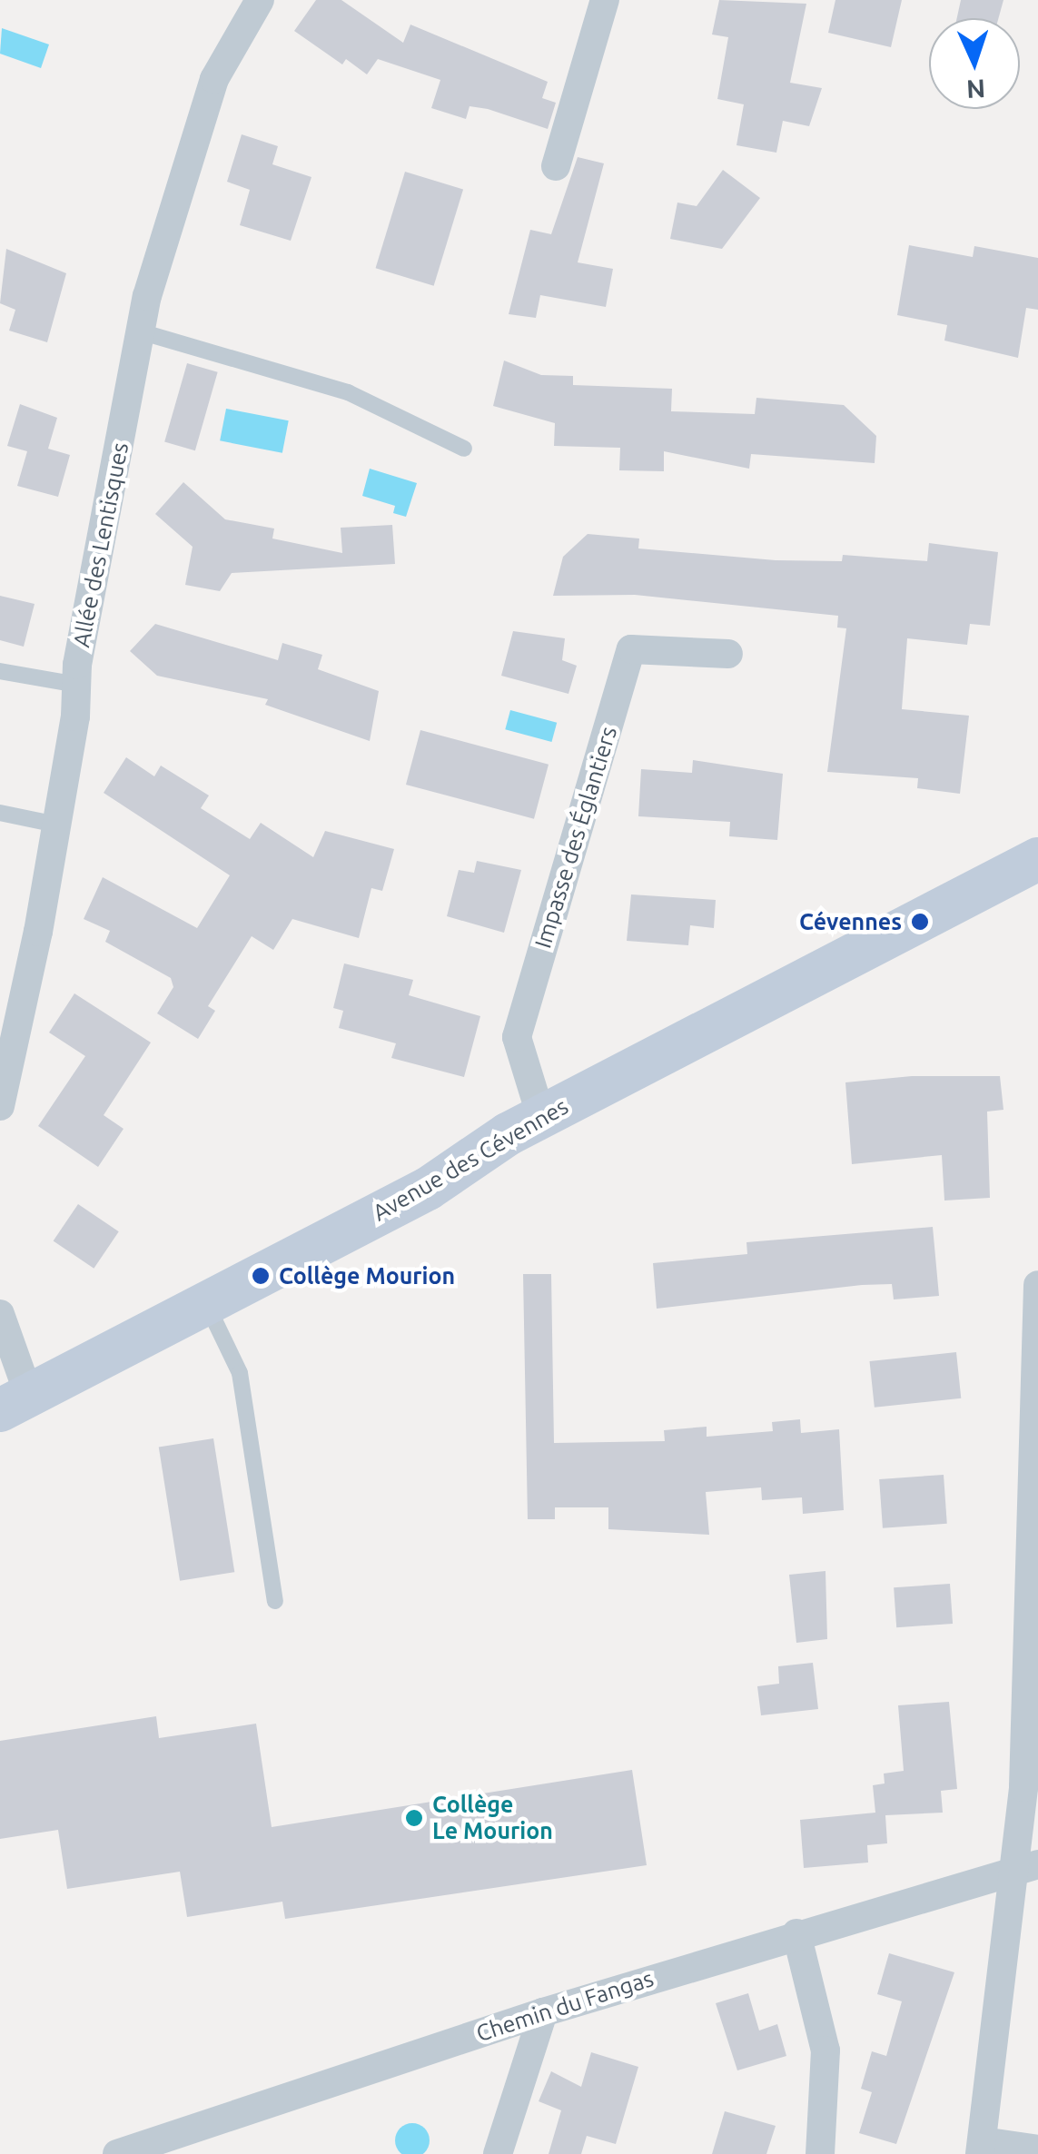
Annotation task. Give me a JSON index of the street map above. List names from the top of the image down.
{
  "streets": {
    "street": [
      "Allée des Lentisques",
      "Impasse des Églantiers",
      "Avenue des Cévennes",
      "Chemin du Fangas"
    ]
  },
  "crossings": [
    ["Impasse des Églantiers", "Avenue des Cévennes"]
  ],
  "places": ["Cévennes", "Collège Mourion", "Collège Le Mourion"],
  "north": "bottom"
}
